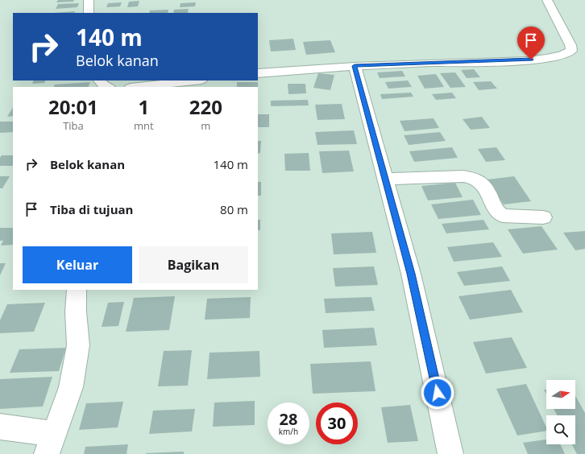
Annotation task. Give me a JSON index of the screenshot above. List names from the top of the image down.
{
  "north": "right",
  "page": {
    "turn": ["140 m", "Belok kanan"],
    "eta": [
      "20:01",
      "Tiba",
      "1",
      "mnt",
      "220",
      "m"
    ],
    "list": [
      {
        "name": "Belok kanan",
        "value": "140 m"
      },
      {
        "name": "Tiba di tujuan",
        "value": "80 m"
      }
    ],
    "buttons": ["Keluar", "Bagikan"],
    "speed": "28 km/h",
    "limit": "30"
  }
}
